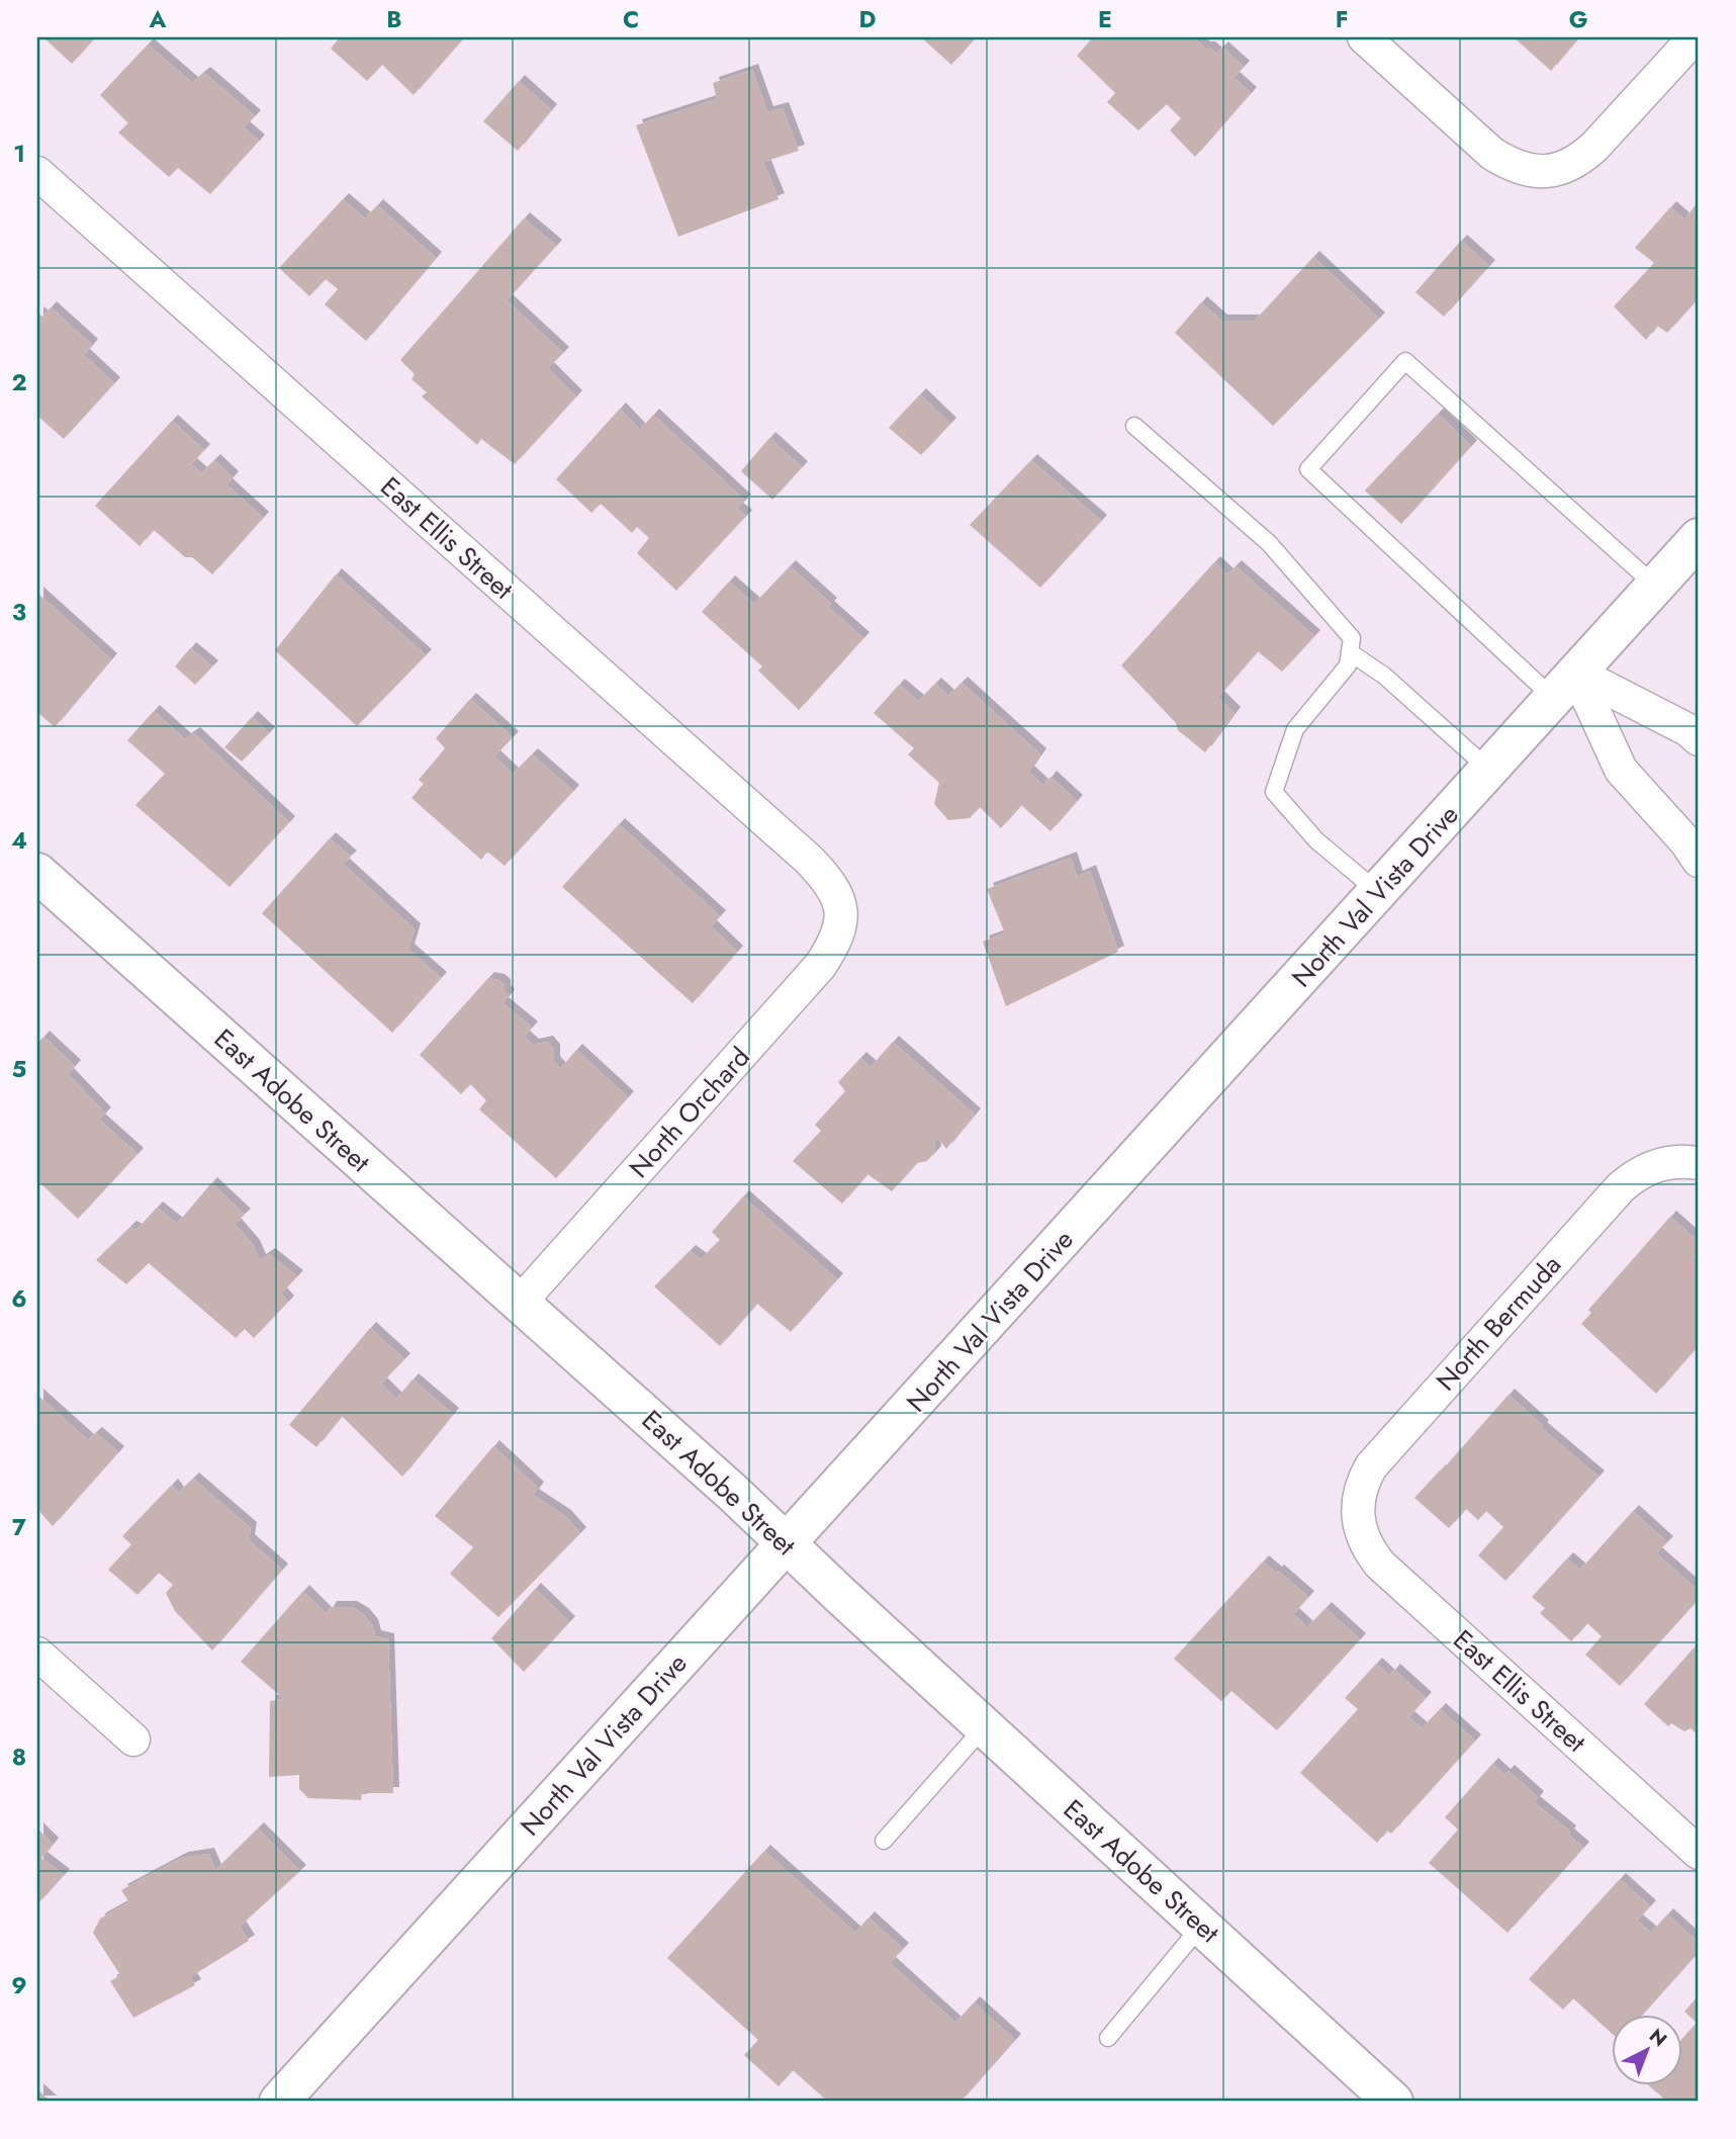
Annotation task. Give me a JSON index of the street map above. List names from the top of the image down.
{
  "streets": {
    "main road": ["North Val Vista Drive", "East Adobe Street"],
    "street": ["East Ellis Street", "North Orchard", "North Bermuda"]
  },
  "crossings": [
    ["East Ellis Street", "North Orchard"],
    ["East Ellis Street", "North Bermuda"],
    ["North Val Vista Drive", "East Adobe Street"],
    ["East Adobe Street", "North Orchard"]
  ],
  "north": "top right",
  "grid": {
    "columns": [
      "A",
      "B",
      "C",
      "D",
      "E",
      "F",
      "G"
    ],
    "rows": [
      "1",
      "2",
      "3",
      "4",
      "5",
      "6",
      "7",
      "8",
      "9"
    ]
  }
}
